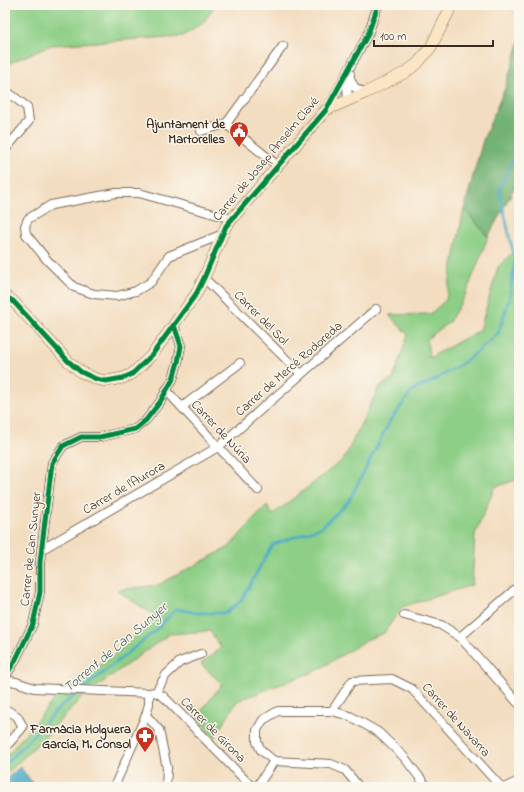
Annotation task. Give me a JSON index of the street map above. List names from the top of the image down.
{
  "streets": {
    "street": [
      "Carrer de Josep Anselm Clavé",
      "Carrer del Sol",
      "Carrer de Mercé Rodoreda",
      "Carrer de Núria",
      "Carrer de l'Aurora",
      "Carrer de Can Sunyer",
      "Carrer de Navarra",
      "Carrer de Girona"
    ]
  },
  "crossings": [
    ["Carrer de Josep Anselm Clavé", "Carrer del Sol"],
    ["Carrer de Josep Anselm Clavé", "Carrer de Can Sunyer"],
    ["Carrer del Sol", "Carrer de Mercé Rodoreda"],
    ["Carrer de Mercé Rodoreda", "Carrer de Núria"],
    ["Carrer de Mercé Rodoreda", "Carrer de l'Aurora"],
    ["Carrer de Núria", "Carrer de l'Aurora"],
    ["Carrer de Núria", "Carrer de Can Sunyer"],
    ["Carrer de l'Aurora", "Carrer de Can Sunyer"]
  ],
  "water": ["Torrent de Can Sunyer"],
  "places": {
    "public building": ["Ajuntament de Martorelles"],
    "pharmacy": ["Farmàcia Holguera García, M. Consol"]
  },
  "scale_bar": "100 m"
}
